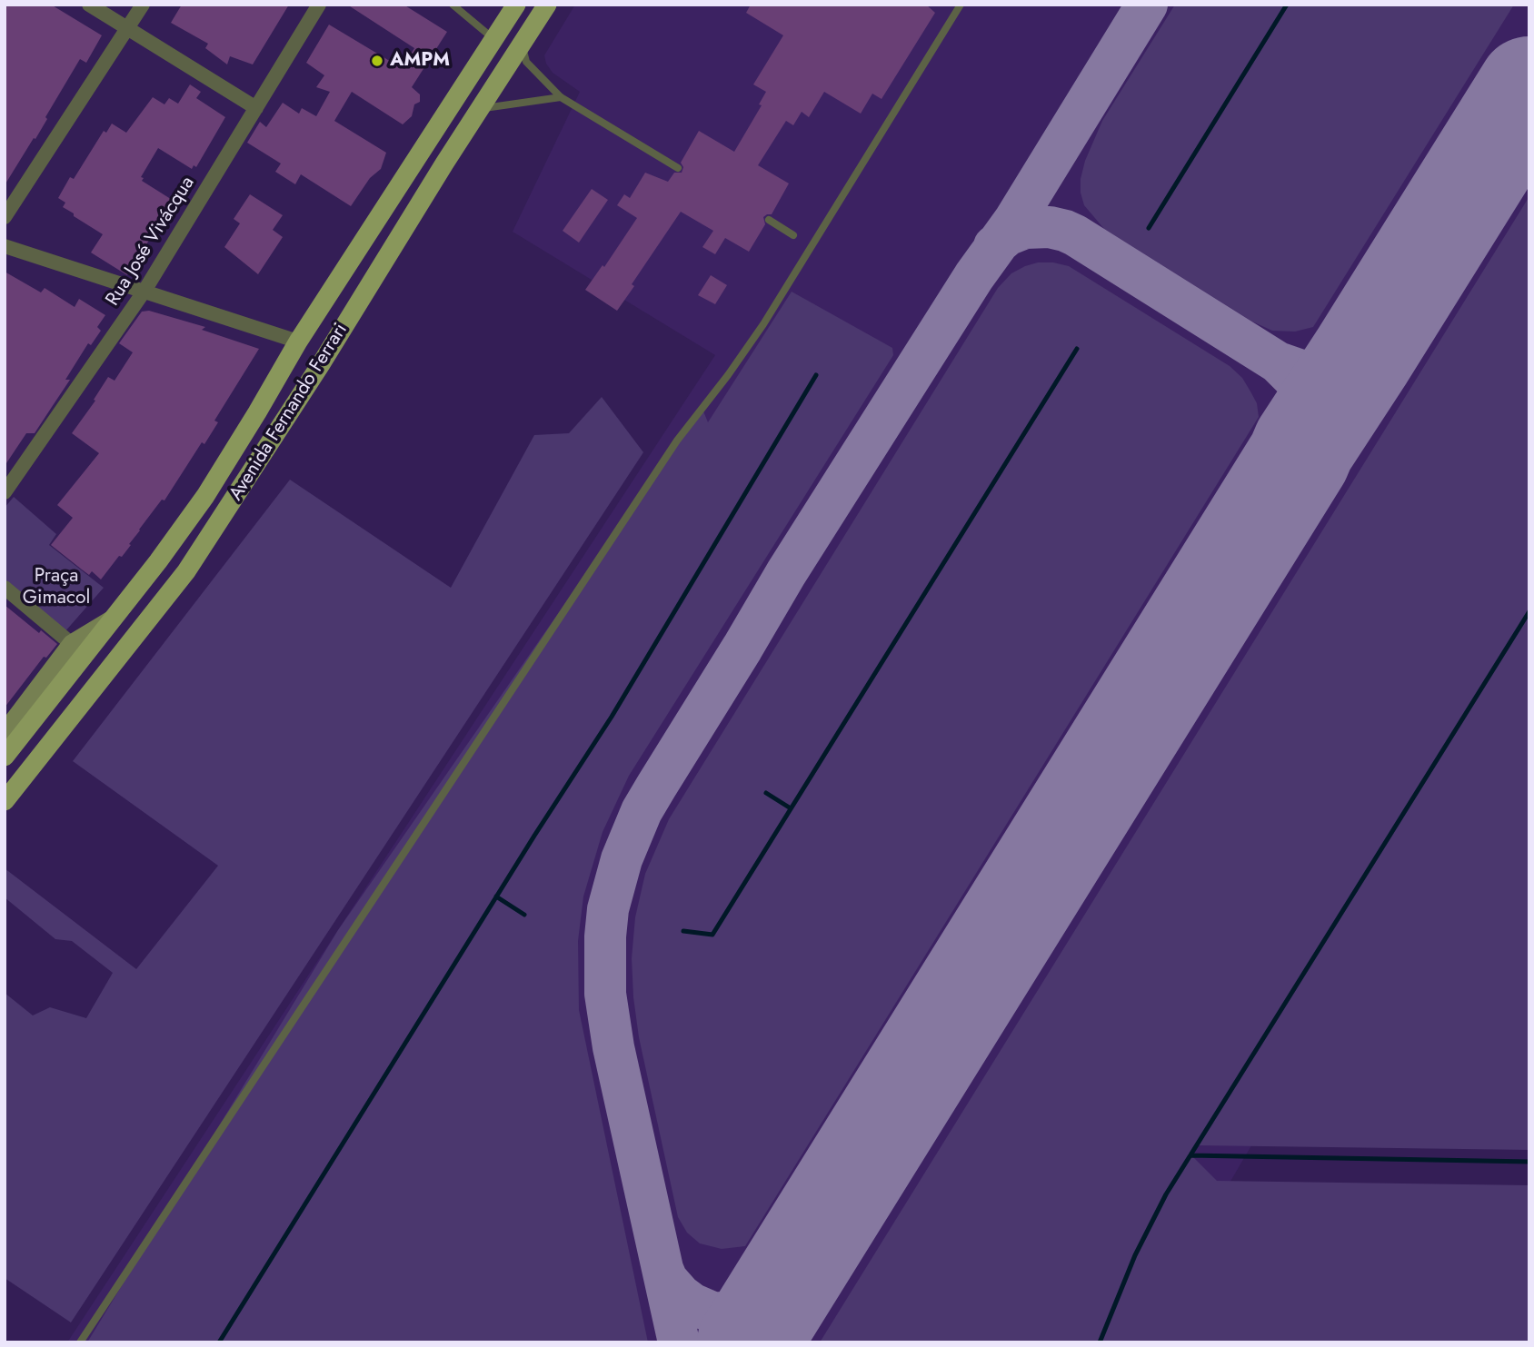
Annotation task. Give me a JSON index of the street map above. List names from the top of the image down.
{
  "streets": {
    "main road": ["Avenida Fernando Ferrari"],
    "street": ["Rua José Vivácqua"]
  },
  "parks": ["Praça Gimacol"],
  "places": ["AMPM"]
}
